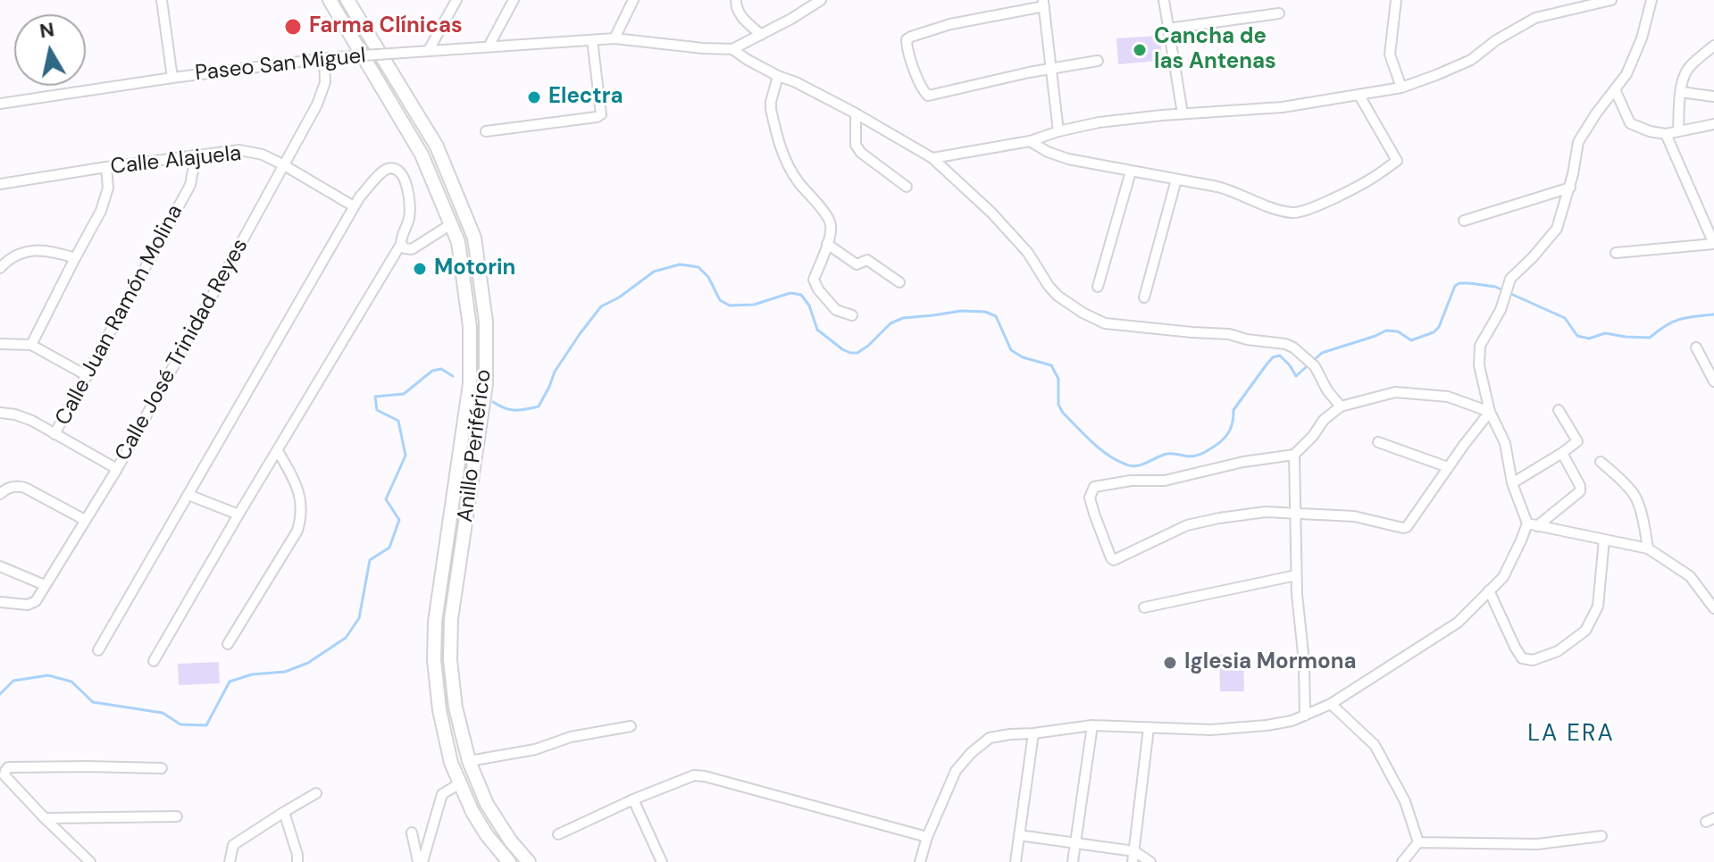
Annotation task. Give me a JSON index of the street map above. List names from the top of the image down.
{
  "streets": {
    "highway": ["Anillo Periférico"],
    "street": [
      "Paseo San Miguel",
      "Calle Alajuela",
      "Calle Juan Ramón Molina",
      "Calle José Trinidad Reyes"
    ]
  },
  "crossings": [
    ["Paseo San Miguel", "Calle José Trinidad Reyes"],
    ["Calle Alajuela", "Calle Juan Ramón Molina"],
    ["Calle Alajuela", "Calle José Trinidad Reyes"],
    ["Calle Juan Ramón Molina", "Calle José Trinidad Reyes"]
  ],
  "districts": ["LA ERA"],
  "places": [
    "Farma Clínicas",
    "Cancha de las Antenas",
    "Electra",
    "Motorin",
    "Iglesia Mormona"
  ],
  "north": "top"
}
